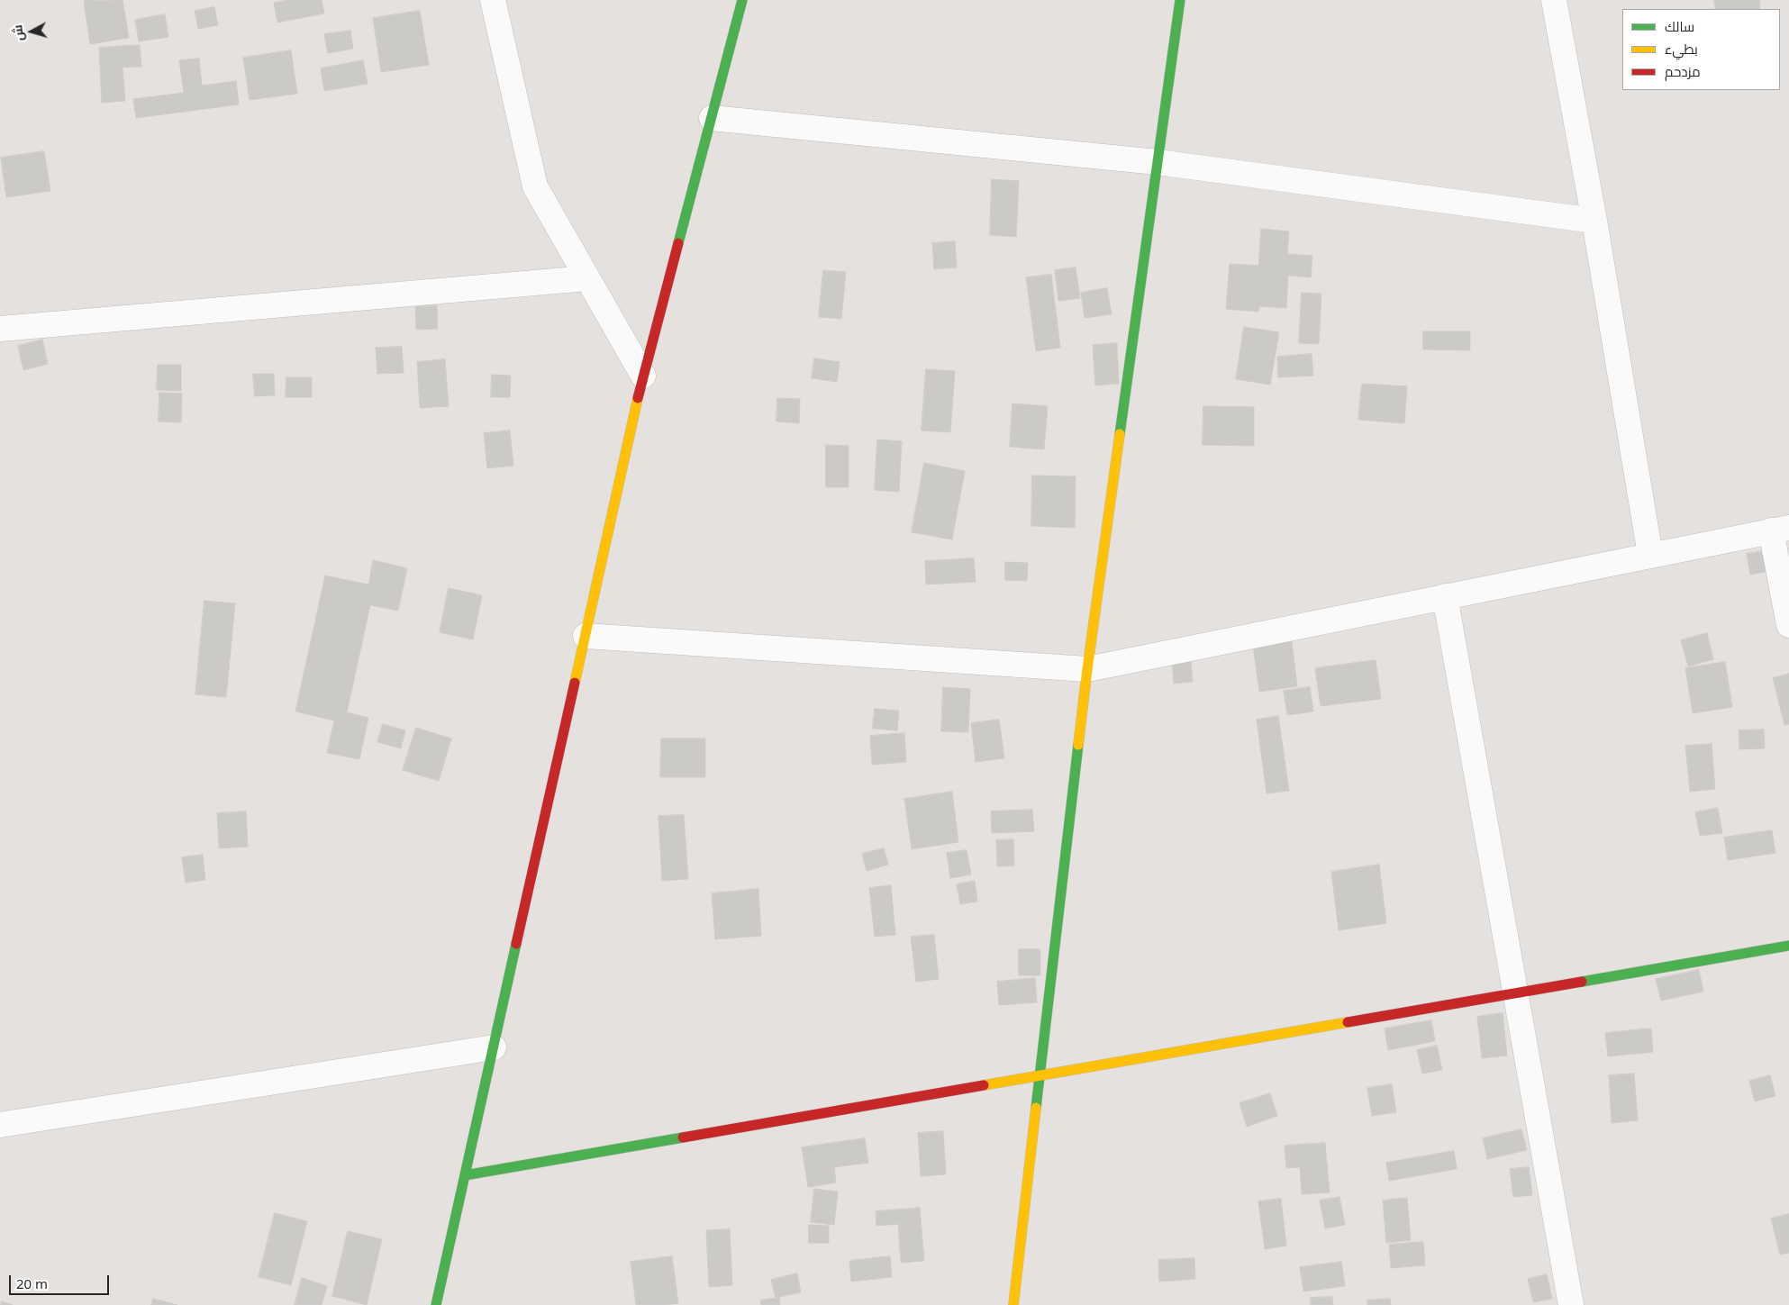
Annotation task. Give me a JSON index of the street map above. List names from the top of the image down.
{
  "legend": ["سالك", "بطيء", "مزدحم"],
  "scale_bar": "20 m",
  "north": "left"
}
